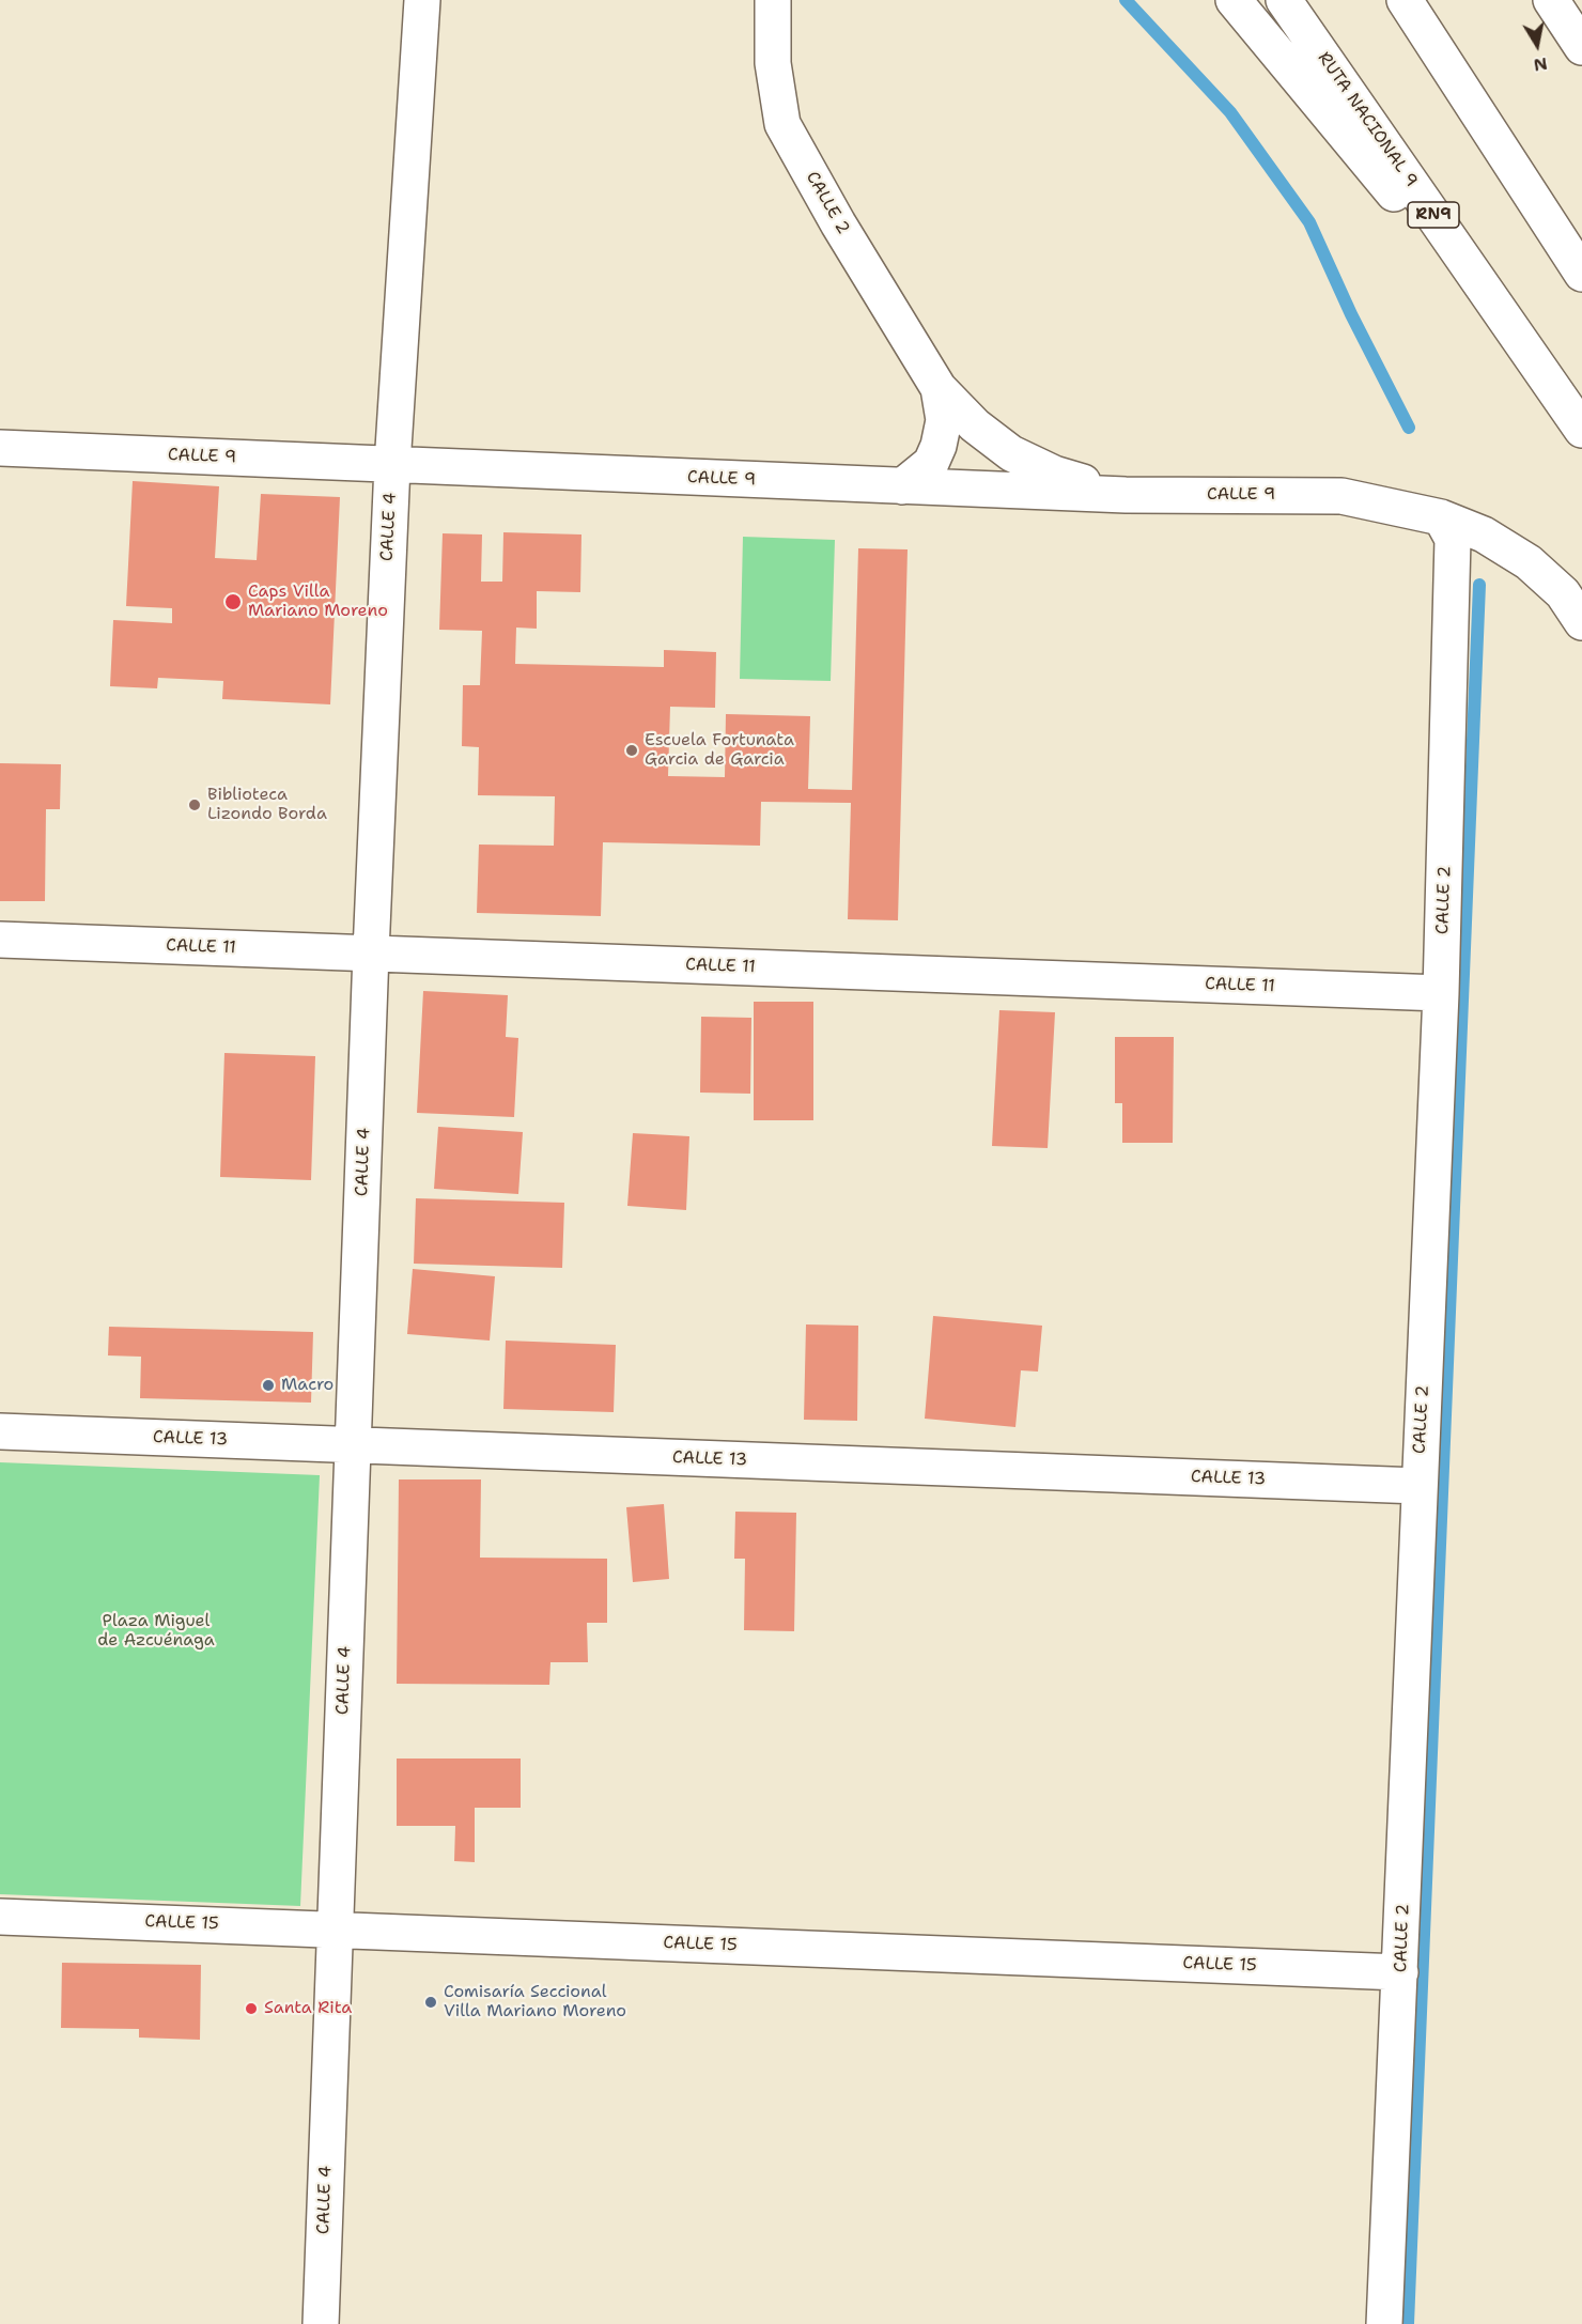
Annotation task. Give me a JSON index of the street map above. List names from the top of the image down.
{
  "streets": {
    "main road": [
      "RUTA NACIONAL 9",
      "CALLE 2",
      "RN9",
      "CALLE 9",
      "CALLE 4",
      "CALLE 11",
      "CALLE 13",
      "CALLE 15"
    ]
  },
  "crossings": [
    ["CALLE 2", "CALLE 9"],
    ["CALLE 2", "CALLE 11"],
    ["CALLE 2", "CALLE 13"],
    ["CALLE 2", "CALLE 15"],
    ["CALLE 9", "CALLE 4"],
    ["CALLE 4", "CALLE 11"],
    ["CALLE 4", "CALLE 13"],
    ["CALLE 4", "CALLE 15"]
  ],
  "parks": ["Plaza Miguel de Azcuénaga"],
  "places": [
    "Caps Villa Mariano Moreno",
    "Escuela Fortunata Garcia de Garcia",
    "Biblioteca Lizondo Borda",
    "Macro",
    "Comisaría Seccional Villa Mariano Moreno",
    "Santa Rita"
  ],
  "north": "bottom"
}
